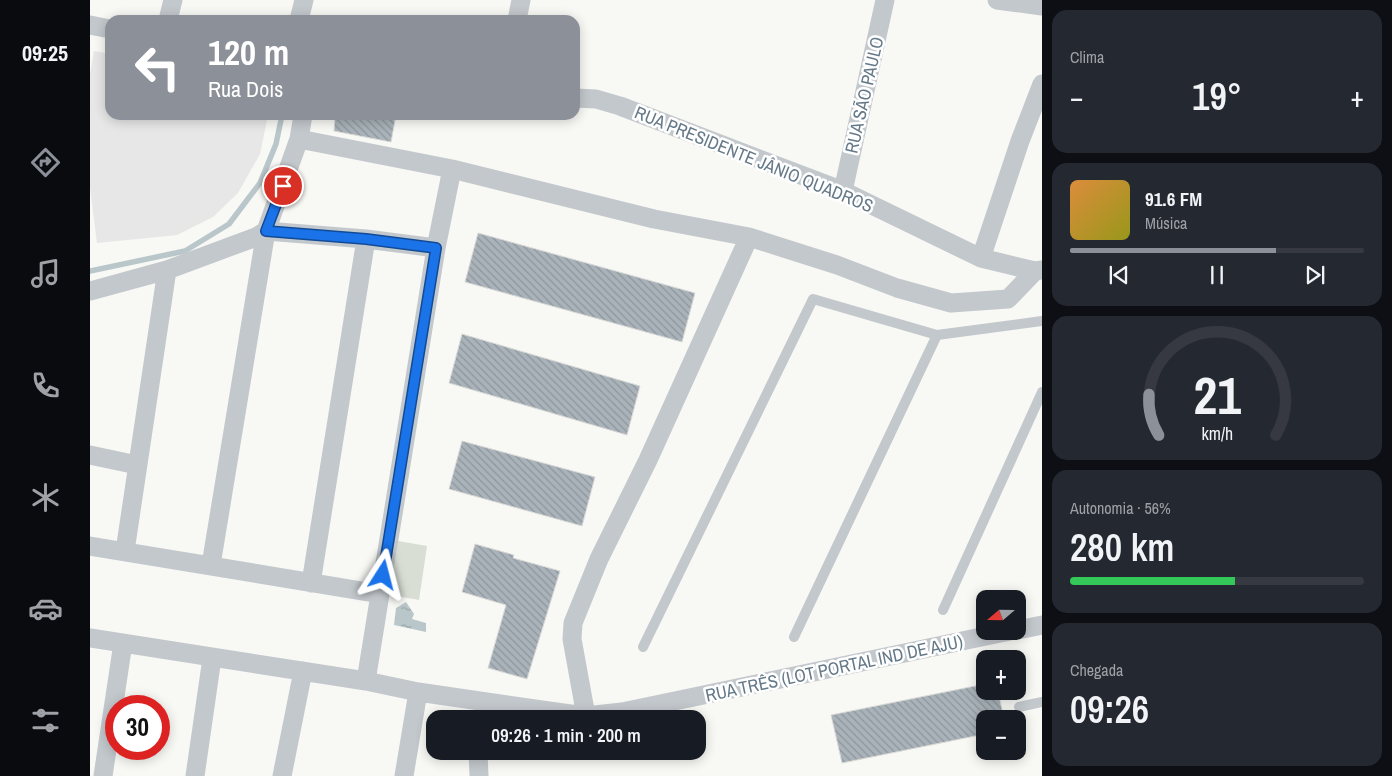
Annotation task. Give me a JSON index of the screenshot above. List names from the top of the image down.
{
  "streets": {
    "street": ["RUA SÃO PAULO", "RUA PRESIDENTE JÂNIO QUADROS", "RUA TRÊS (LOT PORTAL IND DE AJU)"]
  },
  "crossings": [
    ["RUA SÃO PAULO", "RUA PRESIDENTE JÂNIO QUADROS"]
  ],
  "north": "left",
  "page": {
    "tabs": "09:25",
    "tile": [
      "Clima",
      ["Autonomia · 56%", "280 km"],
      ["Chegada", "09:26"]
    ],
    "turn": ["120 m", "Rua Dois"],
    "heat": ["−", "19°", "+"],
    "song": ["91.6 FM", "Música"],
    "map_buttons": ["+", "−"],
    "limit": "30",
    "trip": "09:26 · 1 min · 200 m",
    "gauge": ["21", "km/h"]
  }
}
